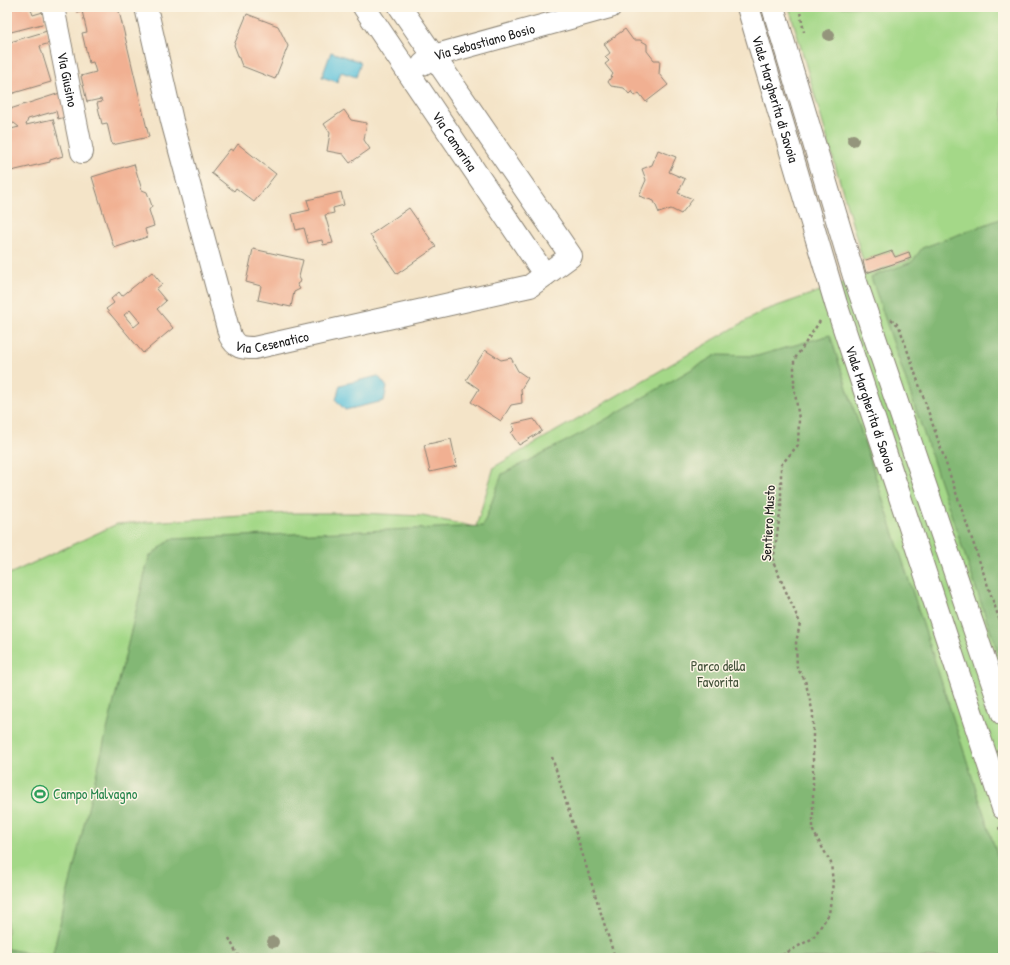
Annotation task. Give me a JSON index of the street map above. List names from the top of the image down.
{
  "streets": {
    "street": [
      "Via Sebastiano Bosio",
      "Via Giusino",
      "Viale Margherita di Savoia",
      "Via Camarina",
      "Via Cesenatico"
    ],
    "path": ["Sentiero Musto"]
  },
  "crossings": [
    ["Via Sebastiano Bosio", "Via Camarina"],
    ["Via Sebastiano Bosio", "Via Cesenatico"],
    ["Via Camarina", "Via Cesenatico"]
  ],
  "parks": ["Parco della Favorita"],
  "places": {
    "sports": ["Campo Malvagno"]
  }
}
